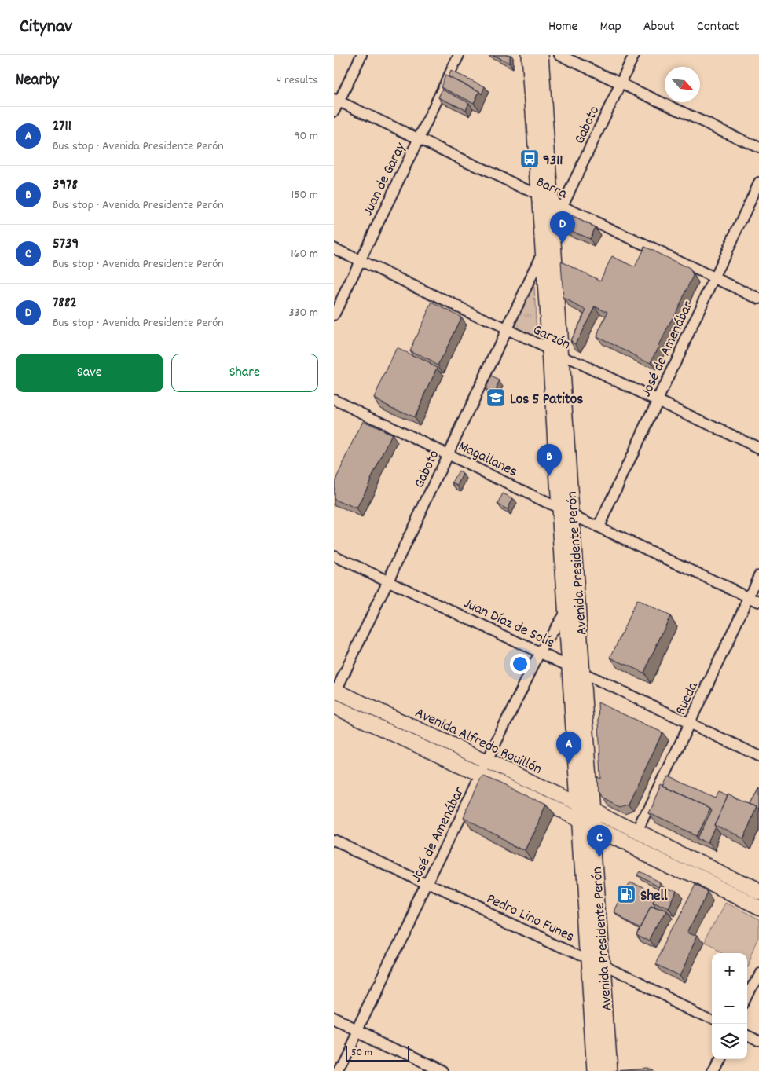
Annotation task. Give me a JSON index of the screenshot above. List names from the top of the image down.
{
  "streets": {
    "main road": ["Avenida Presidente Perón"],
    "street": [
      "Gaboto",
      "Juan de Garay",
      "Barra",
      "Garzón",
      "José de Amenábar",
      "Magallanes",
      "Juan Díaz de Solís",
      "Rueda",
      "Avenida Alfredo Rouillón",
      "Pedro Lino Funes"
    ]
  },
  "crossings": [
    ["Gaboto", "Barra"],
    ["Gaboto", "Garzón"],
    ["Gaboto", "Magallanes"],
    ["Gaboto", "Avenida Presidente Perón"],
    ["Gaboto", "Juan Díaz de Solís"],
    ["Gaboto", "Avenida Alfredo Rouillón"],
    ["Juan de Garay", "Barra"],
    ["Juan de Garay", "Garzón"],
    ["Barra", "José de Amenábar"],
    ["Barra", "Avenida Presidente Perón"],
    ["Garzón", "José de Amenábar"],
    ["Garzón", "Avenida Presidente Perón"],
    ["José de Amenábar", "Magallanes"],
    ["José de Amenábar", "Avenida Presidente Perón"],
    ["José de Amenábar", "Juan Díaz de Solís"],
    ["José de Amenábar", "Avenida Alfredo Rouillón"],
    ["José de Amenábar", "Pedro Lino Funes"],
    ["Magallanes", "Avenida Presidente Perón"],
    ["Magallanes", "Rueda"],
    ["Avenida Presidente Perón", "Juan Díaz de Solís"],
    ["Avenida Presidente Perón", "Avenida Alfredo Rouillón"],
    ["Avenida Presidente Perón", "Pedro Lino Funes"],
    ["Juan Díaz de Solís", "Rueda"],
    ["Rueda", "Avenida Alfredo Rouillón"]
  ],
  "places": {
    "bus stop": ["9311"],
    "school or university": ["Los 5 Patitos"],
    "fuel station": ["Shell"]
  },
  "scale_bar": "50 m",
  "north": "bottom right",
  "page": {
    "header": "Citynav",
    "nav": [
      "Home",
      "Map",
      "About",
      "Contact"
    ],
    "heading": ["Nearby", "4 results"],
    "list": [
      {
        "mark": "A",
        "name": "2711",
        "note": "Bus stop · Avenida Presidente Perón",
        "value": "90 m"
      },
      {
        "mark": "B",
        "name": "3978",
        "note": "Bus stop · Avenida Presidente Perón",
        "value": "150 m"
      },
      {
        "mark": "C",
        "name": "5739",
        "note": "Bus stop · Avenida Presidente Perón",
        "value": "160 m"
      },
      {
        "mark": "D",
        "name": "7882",
        "note": "Bus stop · Avenida Presidente Perón",
        "value": "330 m"
      }
    ],
    "pins": [
      "D",
      "B",
      "A",
      "C"
    ],
    "buttons": ["Save", "Share"],
    "map_buttons": ["+", "−"],
    "scale": "50 m"
  }
}
